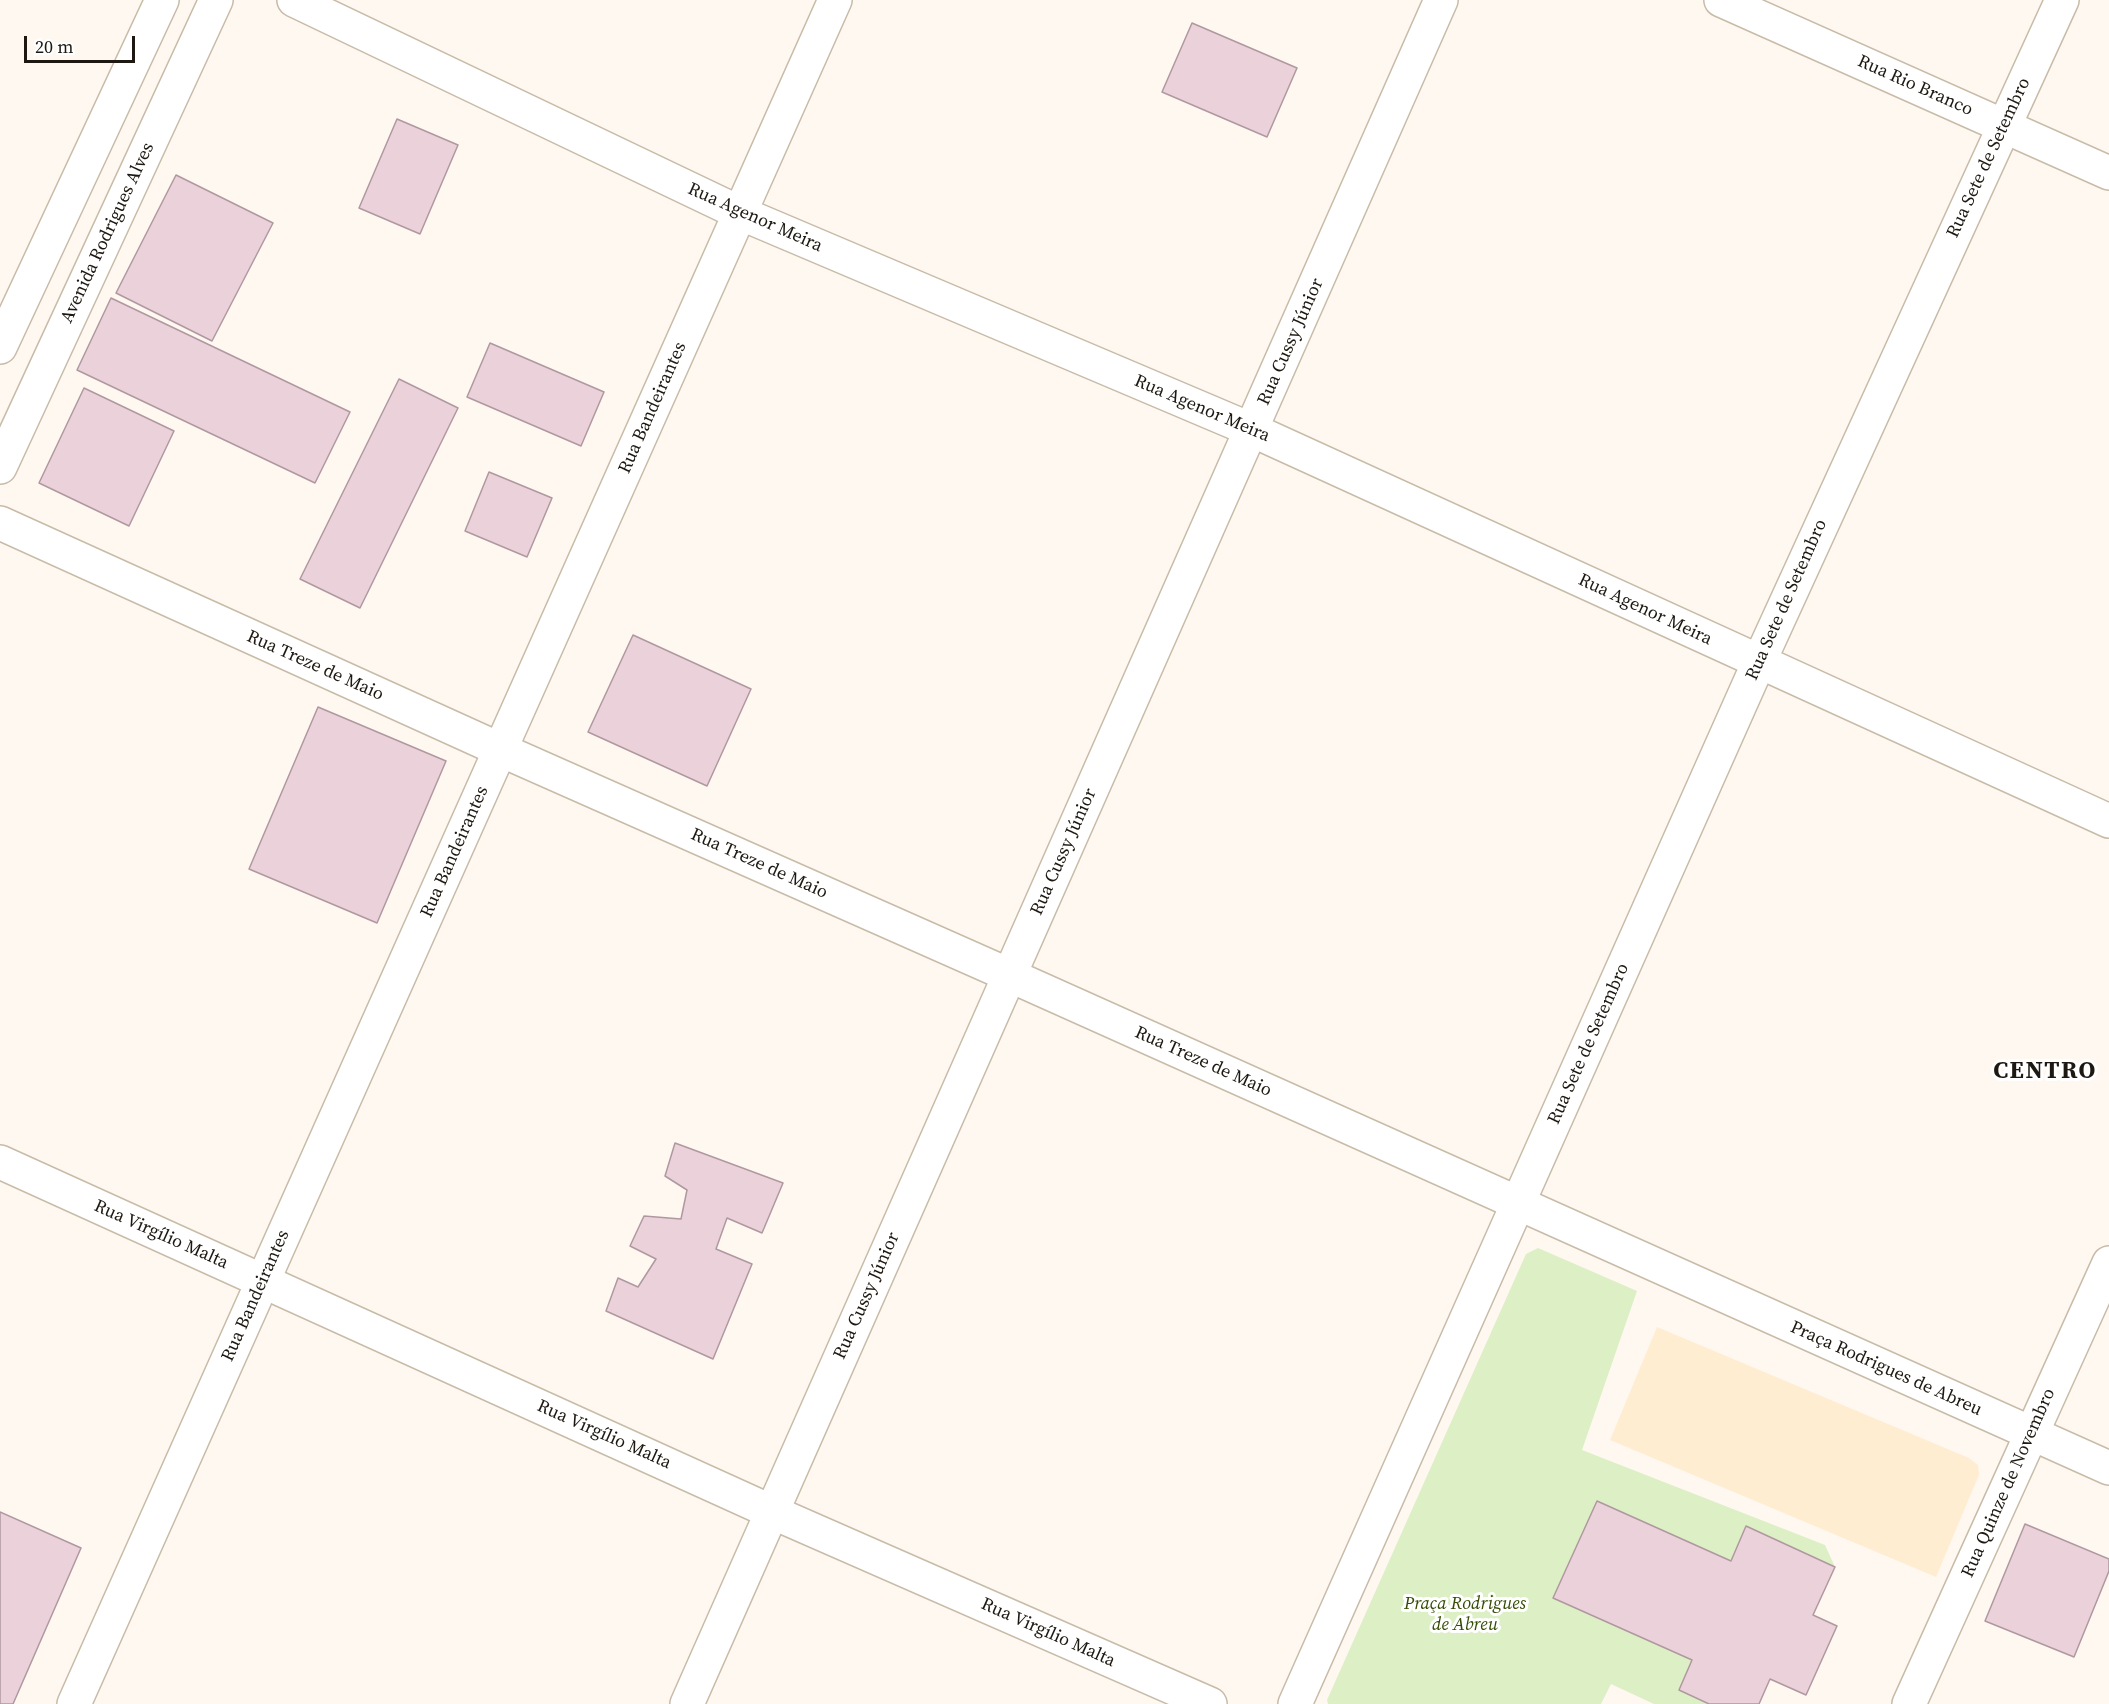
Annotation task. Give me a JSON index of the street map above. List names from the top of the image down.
{
  "streets": {
    "street": [
      "Rua Rio Branco",
      "Rua Sete de Setembro",
      "Rua Agenor Meira",
      "Avenida Rodrigues Alves",
      "Rua Cussy Júnior",
      "Rua Bandeirantes",
      "Rua Treze de Maio",
      "Rua Virgílio Malta",
      "Praça Rodrigues de Abreu",
      "Rua Quinze de Novembro"
    ]
  },
  "crossings": [
    ["Rua Rio Branco", "Rua Sete de Setembro"],
    ["Rua Sete de Setembro", "Rua Agenor Meira"],
    ["Rua Sete de Setembro", "Rua Treze de Maio"],
    ["Rua Sete de Setembro", "Praça Rodrigues de Abreu"],
    ["Rua Agenor Meira", "Rua Cussy Júnior"],
    ["Rua Agenor Meira", "Rua Bandeirantes"],
    ["Rua Cussy Júnior", "Rua Treze de Maio"],
    ["Rua Cussy Júnior", "Rua Virgílio Malta"],
    ["Rua Bandeirantes", "Rua Treze de Maio"],
    ["Rua Bandeirantes", "Rua Virgílio Malta"],
    ["Rua Treze de Maio", "Praça Rodrigues de Abreu"],
    ["Praça Rodrigues de Abreu", "Rua Quinze de Novembro"]
  ],
  "districts": ["CENTRO"],
  "parks": ["Praça Rodrigues de Abreu"],
  "scale_bar": "20 m"
}
